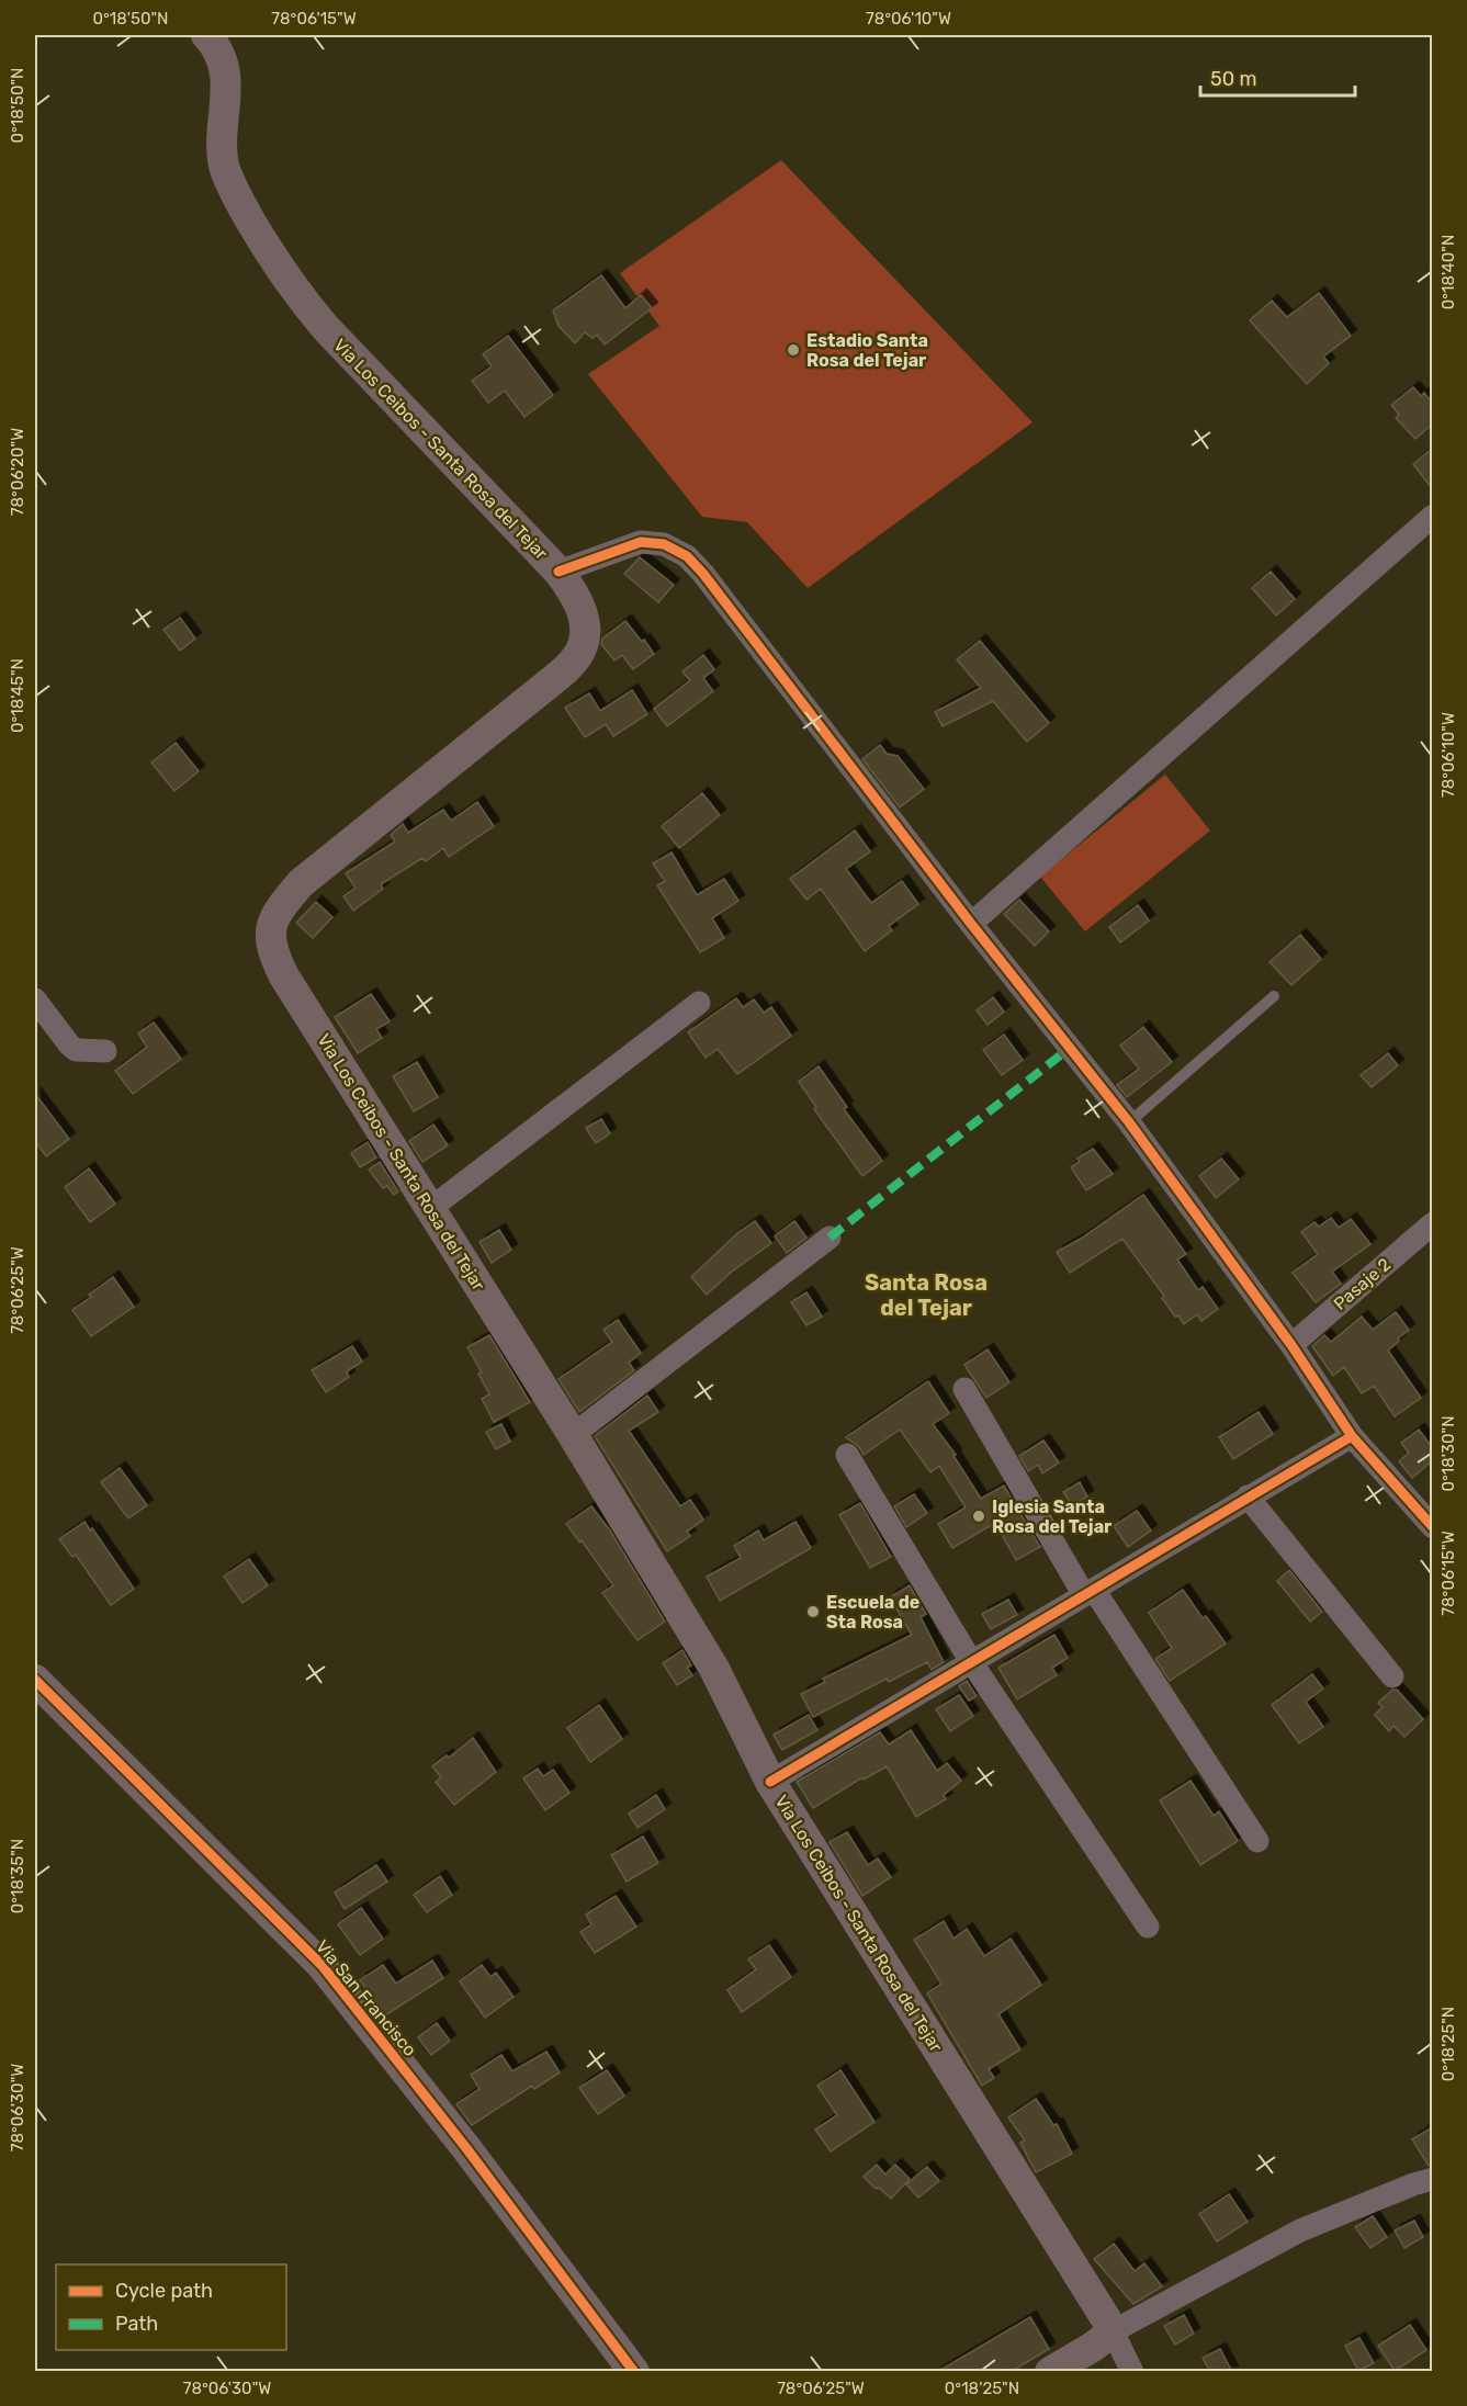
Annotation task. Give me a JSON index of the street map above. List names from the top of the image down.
{
  "streets": {
    "main road": ["Via Los Ceibos - Santa Rosa del Tejar", "Via San Francisco"],
    "street": ["Pasaje 2"]
  },
  "districts": ["Santa Rosa del Tejar"],
  "places": ["Estadio Santa Rosa del Tejar", "Iglesia Santa Rosa del Tejar", "Escuela de Sta Rosa"],
  "legend": ["Cycle path", "Path"],
  "scale_bar": "50 m",
  "coordinates": [
    "0°18'50\"N",
    "78°06'15\"W",
    "78°06'10\"W",
    "0°18'40\"N",
    "78°06'20\"W",
    "0°18'45\"N",
    "78°06'25\"W",
    "0°18'30\"N",
    "0°18'35\"N",
    "0°18'25\"N",
    "78°06'30\"W"
  ]
}
